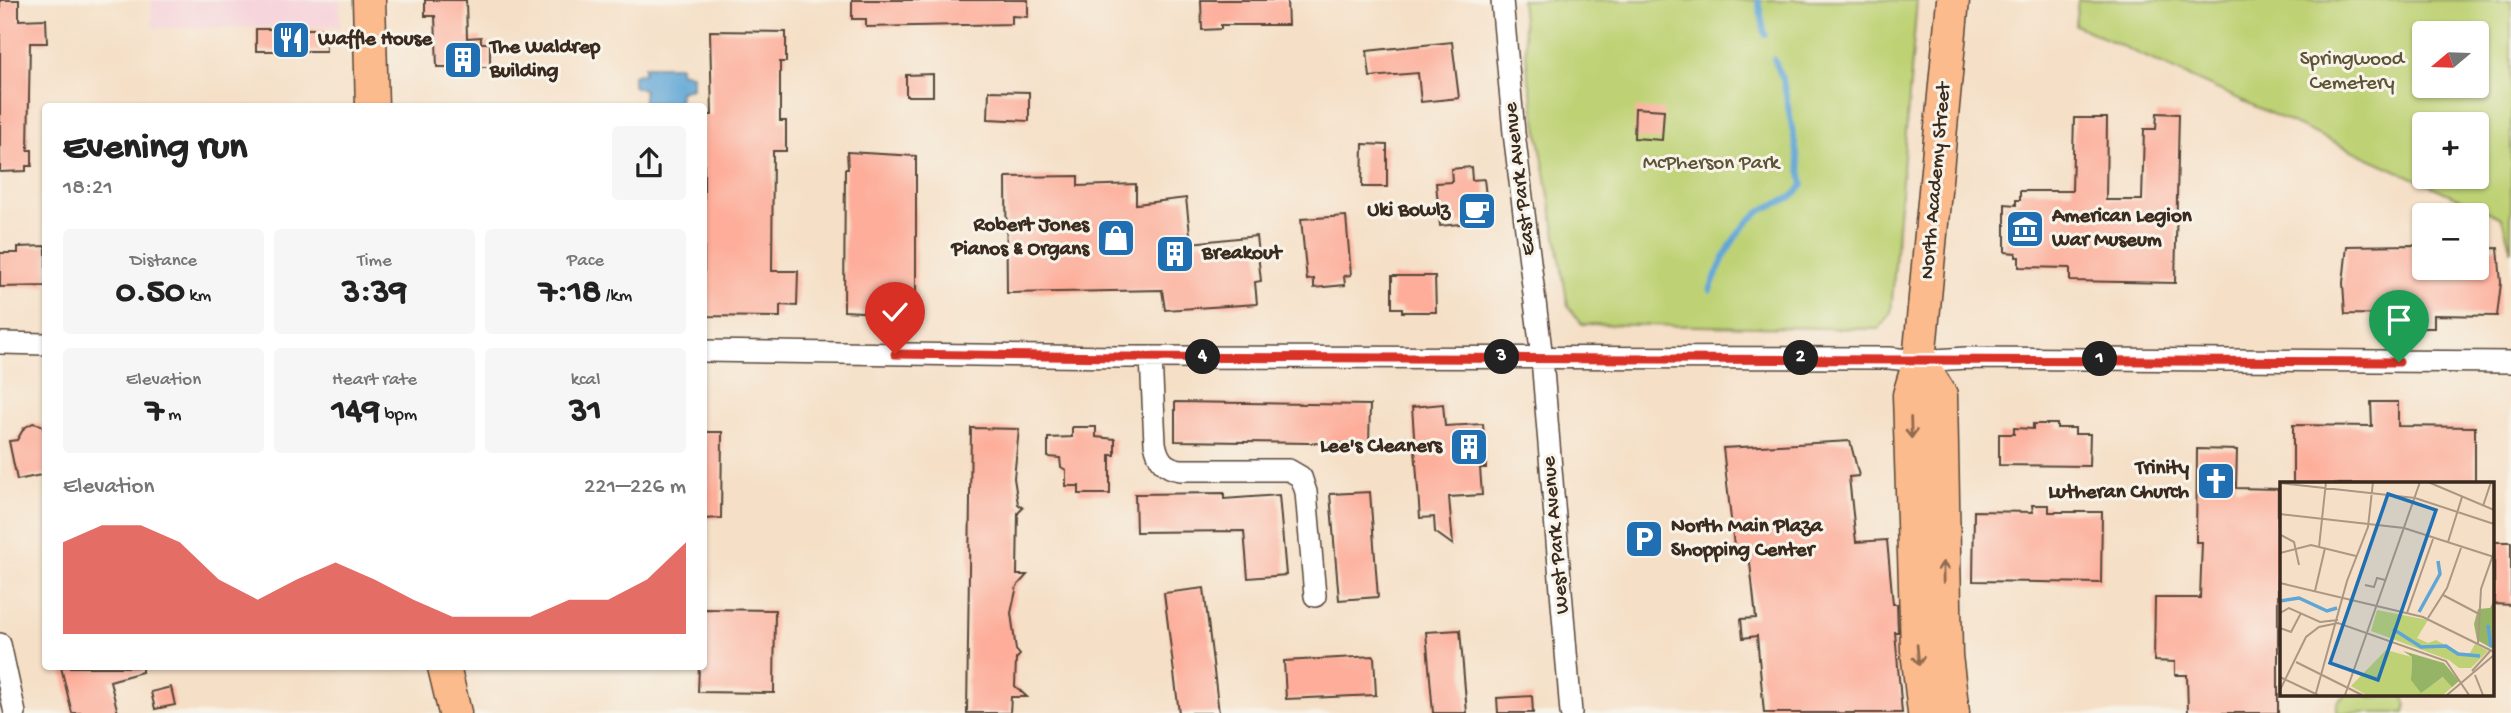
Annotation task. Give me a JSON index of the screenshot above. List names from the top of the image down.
{
  "streets": {
    "highway": ["North Academy Street"],
    "street": ["East Park Avenue", "West Park Avenue"]
  },
  "crossings": [
    ["East Park Avenue", "West Park Avenue"]
  ],
  "parks": ["Springwood Cemetery", "McPherson Park"],
  "places": {
    "restaurant": ["Waffle House"],
    "building": ["The Waldrep Building", "Breakout", "Lee's Cleaners"],
    "cafe": ["Uki Bowlz"],
    "museum": ["American Legion War Museum"],
    "shop": ["Robert Jones Pianos & Organs"],
    "church": ["Trinity Lutheran Church"],
    "parking": ["North Main Plaza Shopping Center"]
  },
  "north": "left",
  "page": {
    "map_buttons": ["+", "−"],
    "heading": ["Evening run", "18:21"],
    "stats": [
      ["Distance", "0.50 km"],
      ["Time", "3:39"],
      ["Pace", "7:18 /km"],
      ["Elevation", "7 m"],
      ["Heart rate", "149 bpm"],
      ["kcal", "31"]
    ],
    "pins": [
      "3",
      "4",
      "2",
      "1"
    ],
    "chart": ["Elevation", "221–226 m"]
  }
}
